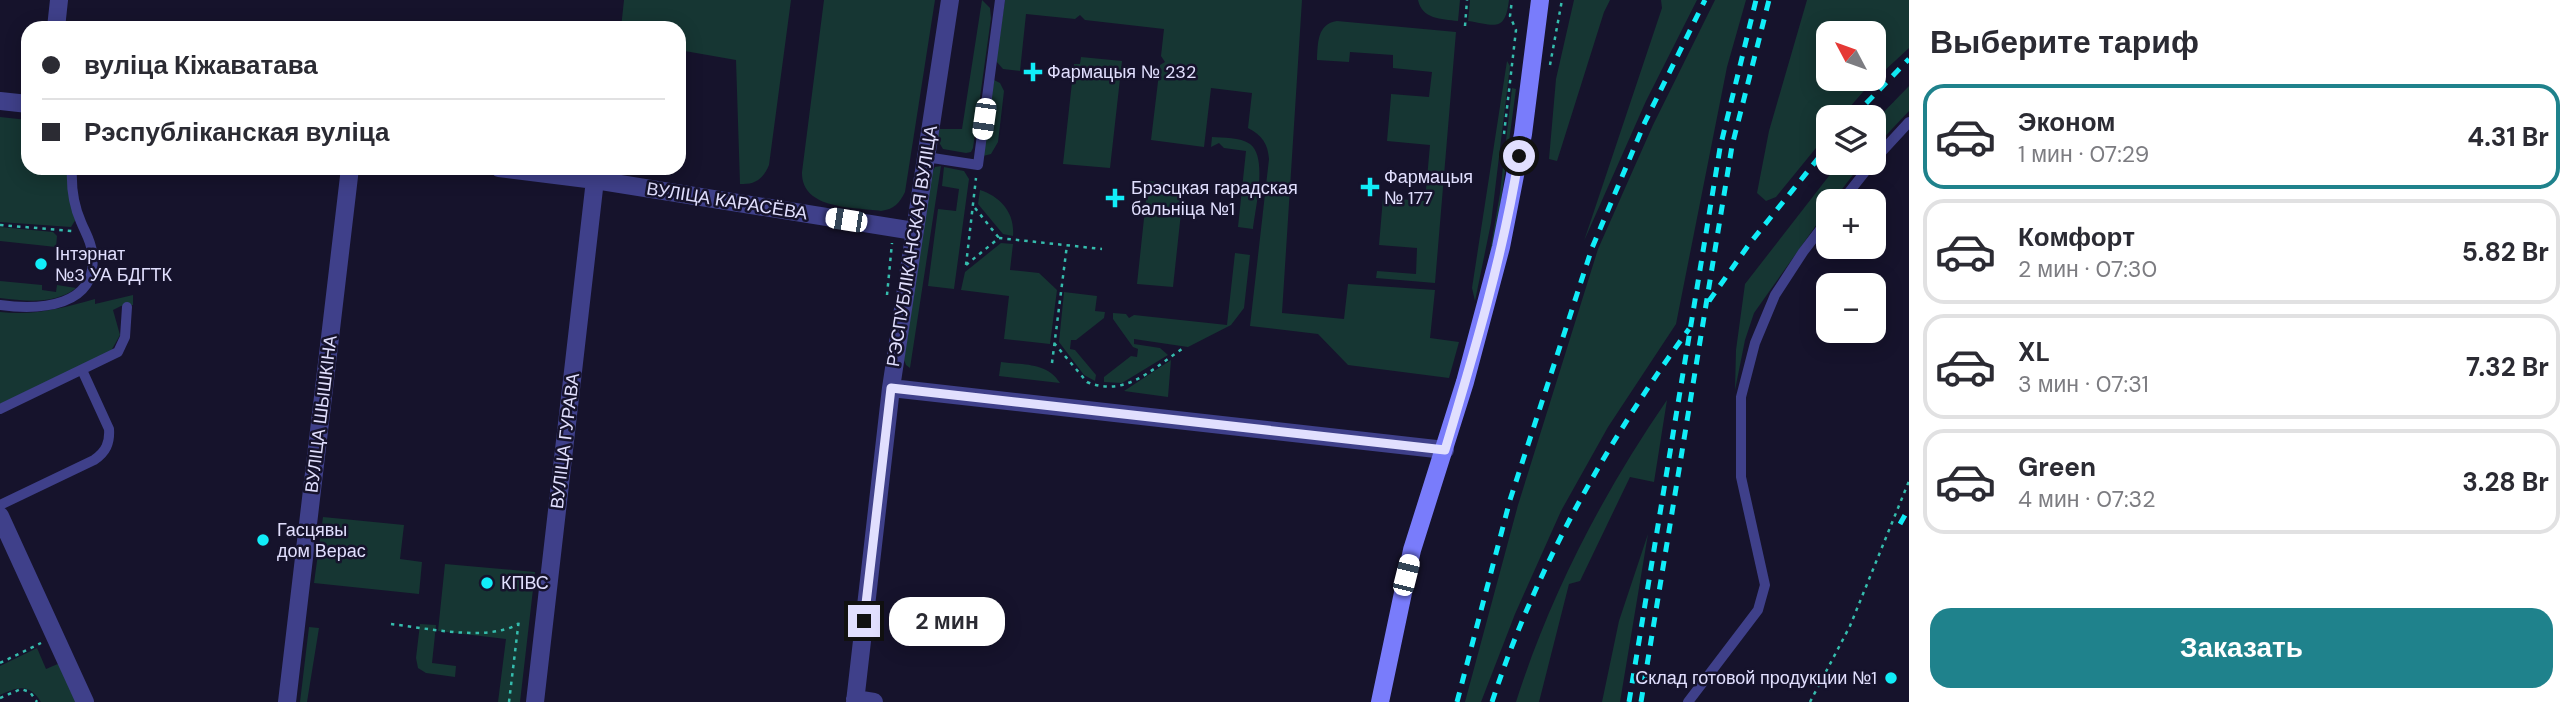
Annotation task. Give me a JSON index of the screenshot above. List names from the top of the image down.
{
  "streets": {
    "street": [
      "ВУЛІЦА КАРАСЁВА",
      "РЭСПУБЛІКАНСКАЯ ВУЛІЦА",
      "ВУЛІЦА ШЫШКІНА",
      "ВУЛІЦА ГУРАВА"
    ]
  },
  "crossings": [
    ["ВУЛІЦА КАРАСЁВА", "РЭСПУБЛІКАНСКАЯ ВУЛІЦА"],
    ["ВУЛІЦА КАРАСЁВА", "ВУЛІЦА ГУРАВА"]
  ],
  "places": {
    "health": ["Фармацыя № 232", "Фармацыя № 177", "Брэсцкая гарадская бальніца №1"],
    "other": [
      "Інтэрнат №3 УА БДГТК",
      "Гасцявы дом Верас",
      "КПВС",
      "Склад готовой продукции №1"
    ]
  },
  "north": "top left",
  "page": {
    "heading": "Выберите тариф",
    "map_buttons": ["+", "−"],
    "banner": ["вуліца Кіжаватава", "Рэспубліканская вуліца"],
    "list": [
      {
        "name": "Эконом",
        "note": "1 мин · 07:29",
        "value": "4.31 Br"
      },
      {
        "name": "Комфорт",
        "note": "2 мин · 07:30",
        "value": "5.82 Br"
      },
      {
        "name": "XL",
        "note": "3 мин · 07:31",
        "value": "7.32 Br"
      },
      {
        "name": "Green",
        "note": "4 мин · 07:32",
        "value": "3.28 Br"
      }
    ],
    "buttons": "Заказать",
    "bubble": "2 мин"
  }
}
